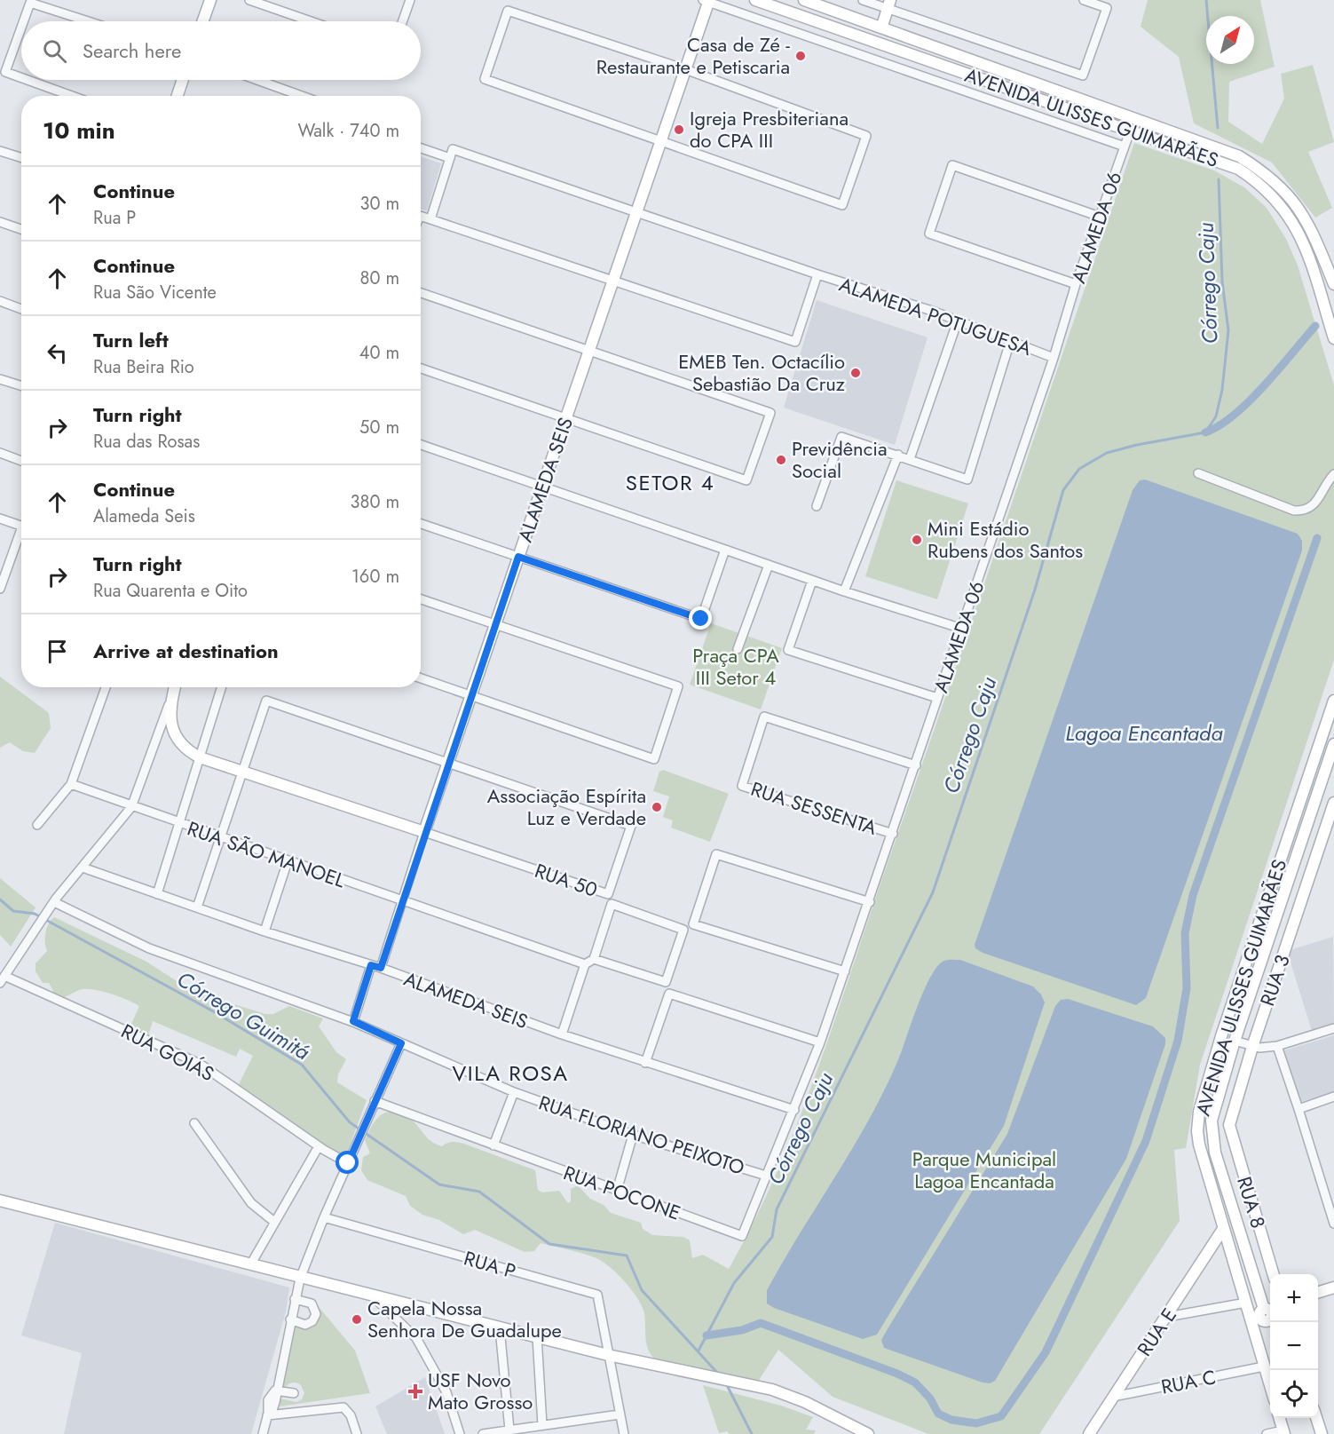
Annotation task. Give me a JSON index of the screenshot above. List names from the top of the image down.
{
  "streets": {
    "main road": [
      "AVENIDA ULISSES GUIMARÃES",
      "ALAMEDA SEIS",
      "RUA 3",
      "RUA 8",
      "RUA E"
    ],
    "street": [
      "ALAMEDA 06",
      "ALAMEDA POTUGUESA",
      "RUA SESSENTA",
      "RUA SÃO MANOEL",
      "RUA 50",
      "RUA GOIÁS",
      "RUA FLORIANO PEIXOTO",
      "RUA POCONE",
      "RUA P",
      "RUA C"
    ]
  },
  "crossings": [
    ["AVENIDA ULISSES GUIMARÃES", "ALAMEDA 06"],
    ["AVENIDA ULISSES GUIMARÃES", "RUA E"],
    ["AVENIDA ULISSES GUIMARÃES", "RUA C"],
    ["ALAMEDA 06", "ALAMEDA POTUGUESA"],
    ["ALAMEDA 06", "ALAMEDA SEIS"],
    ["ALAMEDA 06", "RUA SESSENTA"],
    ["ALAMEDA 06", "RUA POCONE"],
    ["ALAMEDA POTUGUESA", "ALAMEDA SEIS"],
    ["ALAMEDA SEIS", "RUA SÃO MANOEL"],
    ["ALAMEDA SEIS", "RUA 50"],
    ["ALAMEDA SEIS", "RUA POCONE"],
    ["RUA 3", "RUA 8"],
    ["RUA FLORIANO PEIXOTO", "RUA POCONE"],
    ["RUA E", "RUA C"]
  ],
  "districts": ["SETOR 4", "VILA ROSA"],
  "water": ["Córrego Caju", "Lagoa Encantada", "Córrego Guimitá"],
  "parks": ["Praça CPA III Setor 4", "Parque Municipal Lagoa Encantada"],
  "places": {
    "other": [
      "Casa de Zé - Restaurante e Petiscaria",
      "Igreja Presbiteriana do CPA III",
      "EMEB Ten. Octacílio Sebastião Da Cruz",
      "Previdência Social",
      "Mini Estádio Rubens dos Santos",
      "Associação Espírita Luz e Verdade",
      "Capela Nossa Senhora De Guadalupe"
    ],
    "health": ["USF Novo Mato Grosso"]
  },
  "north": "top right",
  "page": {
    "search": "Search here",
    "heading": ["10 min", "Walk · 740 m"],
    "list": [
      ["Continue", "Rua P", "30 m"],
      ["Continue", "Rua São Vicente", "80 m"],
      ["Turn left", "Rua Beira Rio", "40 m"],
      ["Turn right", "Rua das Rosas", "50 m"],
      ["Continue", "Alameda Seis", "380 m"],
      ["Turn right", "Rua Quarenta e Oito", "160 m"],
      "Arrive at destination"
    ],
    "map_buttons": ["+", "−"]
  }
}
